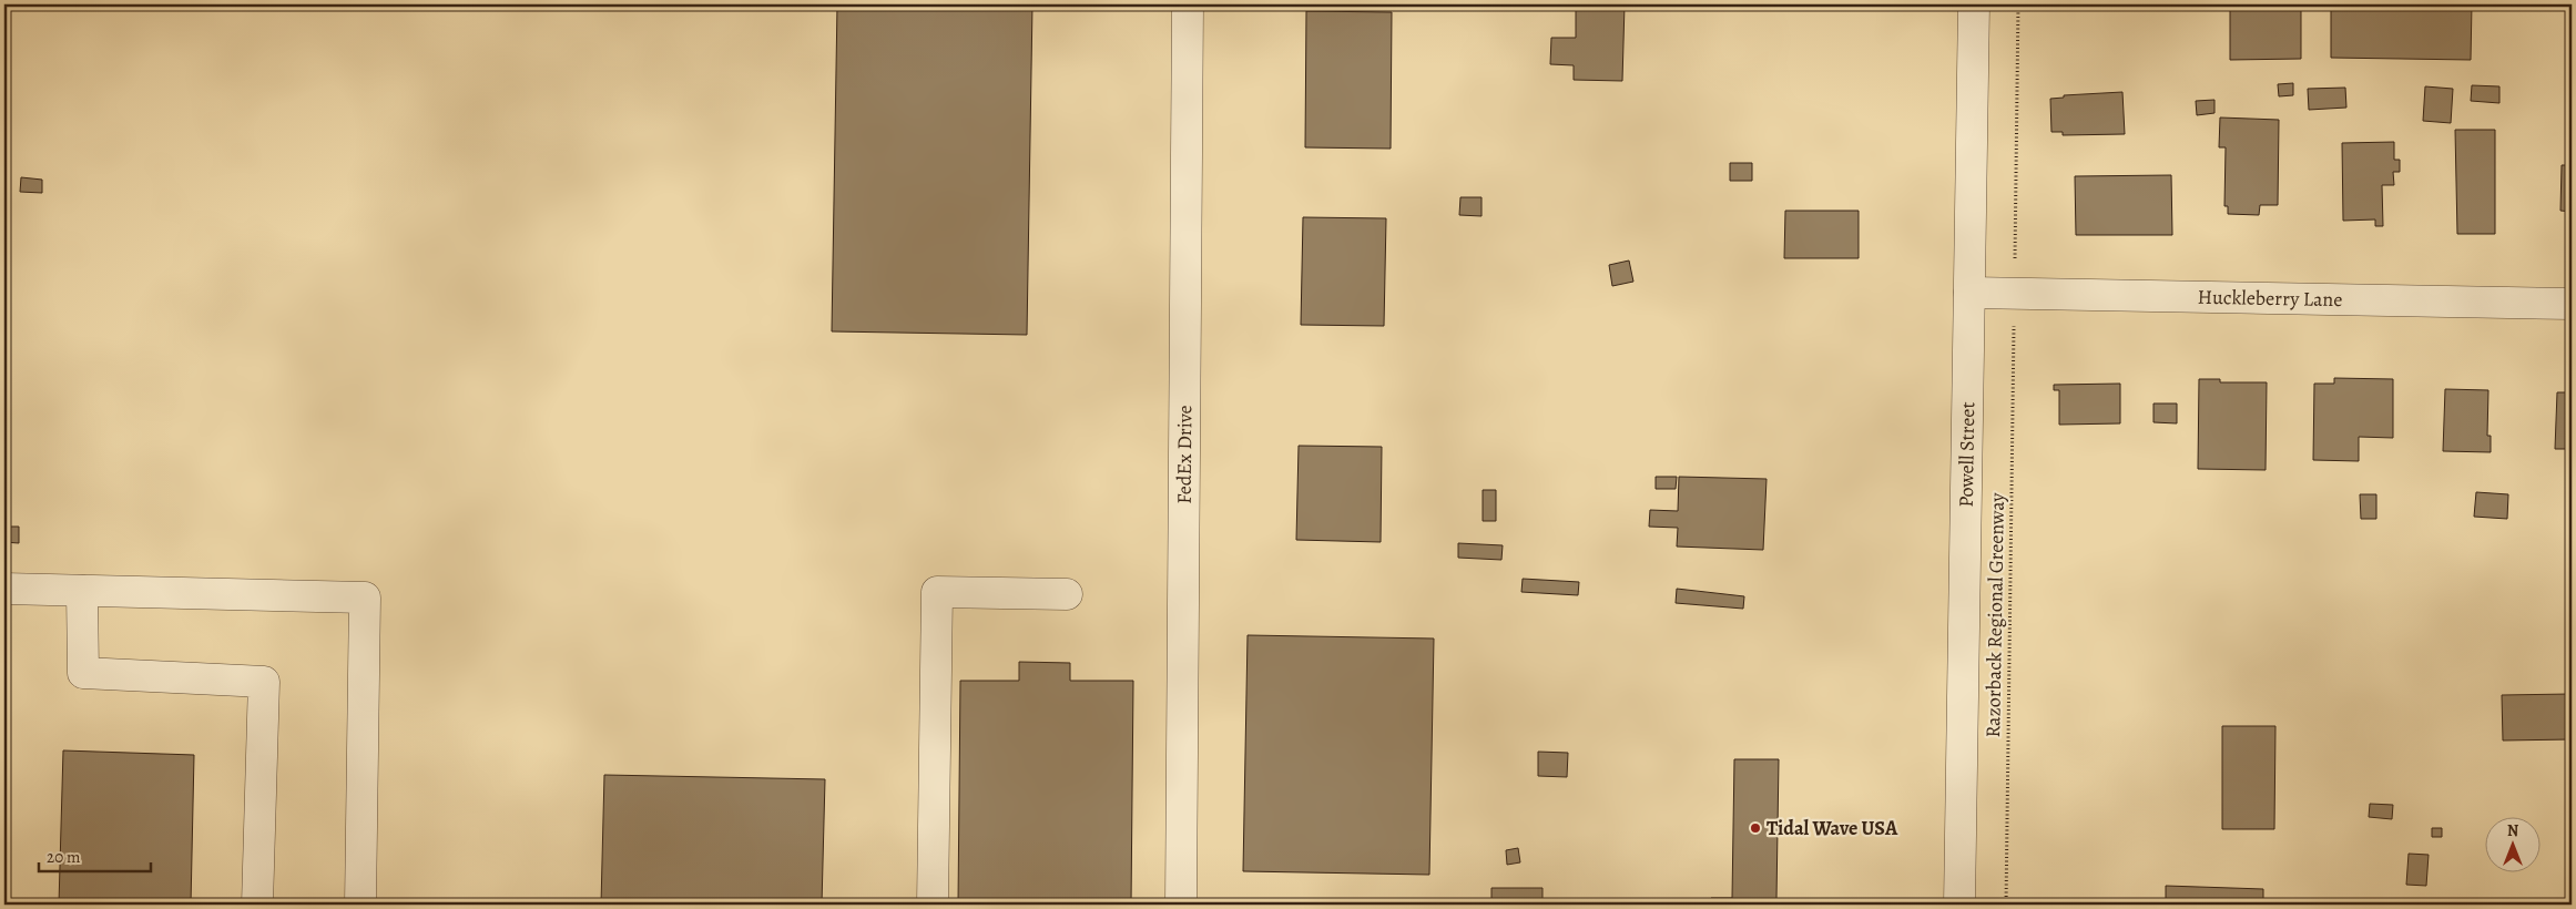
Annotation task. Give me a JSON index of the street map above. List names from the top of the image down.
{
  "streets": {
    "street": ["Huckleberry Lane", "FedEx Drive", "Powell Street"],
    "path": ["Razorback Regional Greenway"]
  },
  "crossings": [
    ["Huckleberry Lane", "Powell Street"]
  ],
  "places": ["Tidal Wave USA"],
  "scale_bar": "20 m",
  "north": "top"
}
